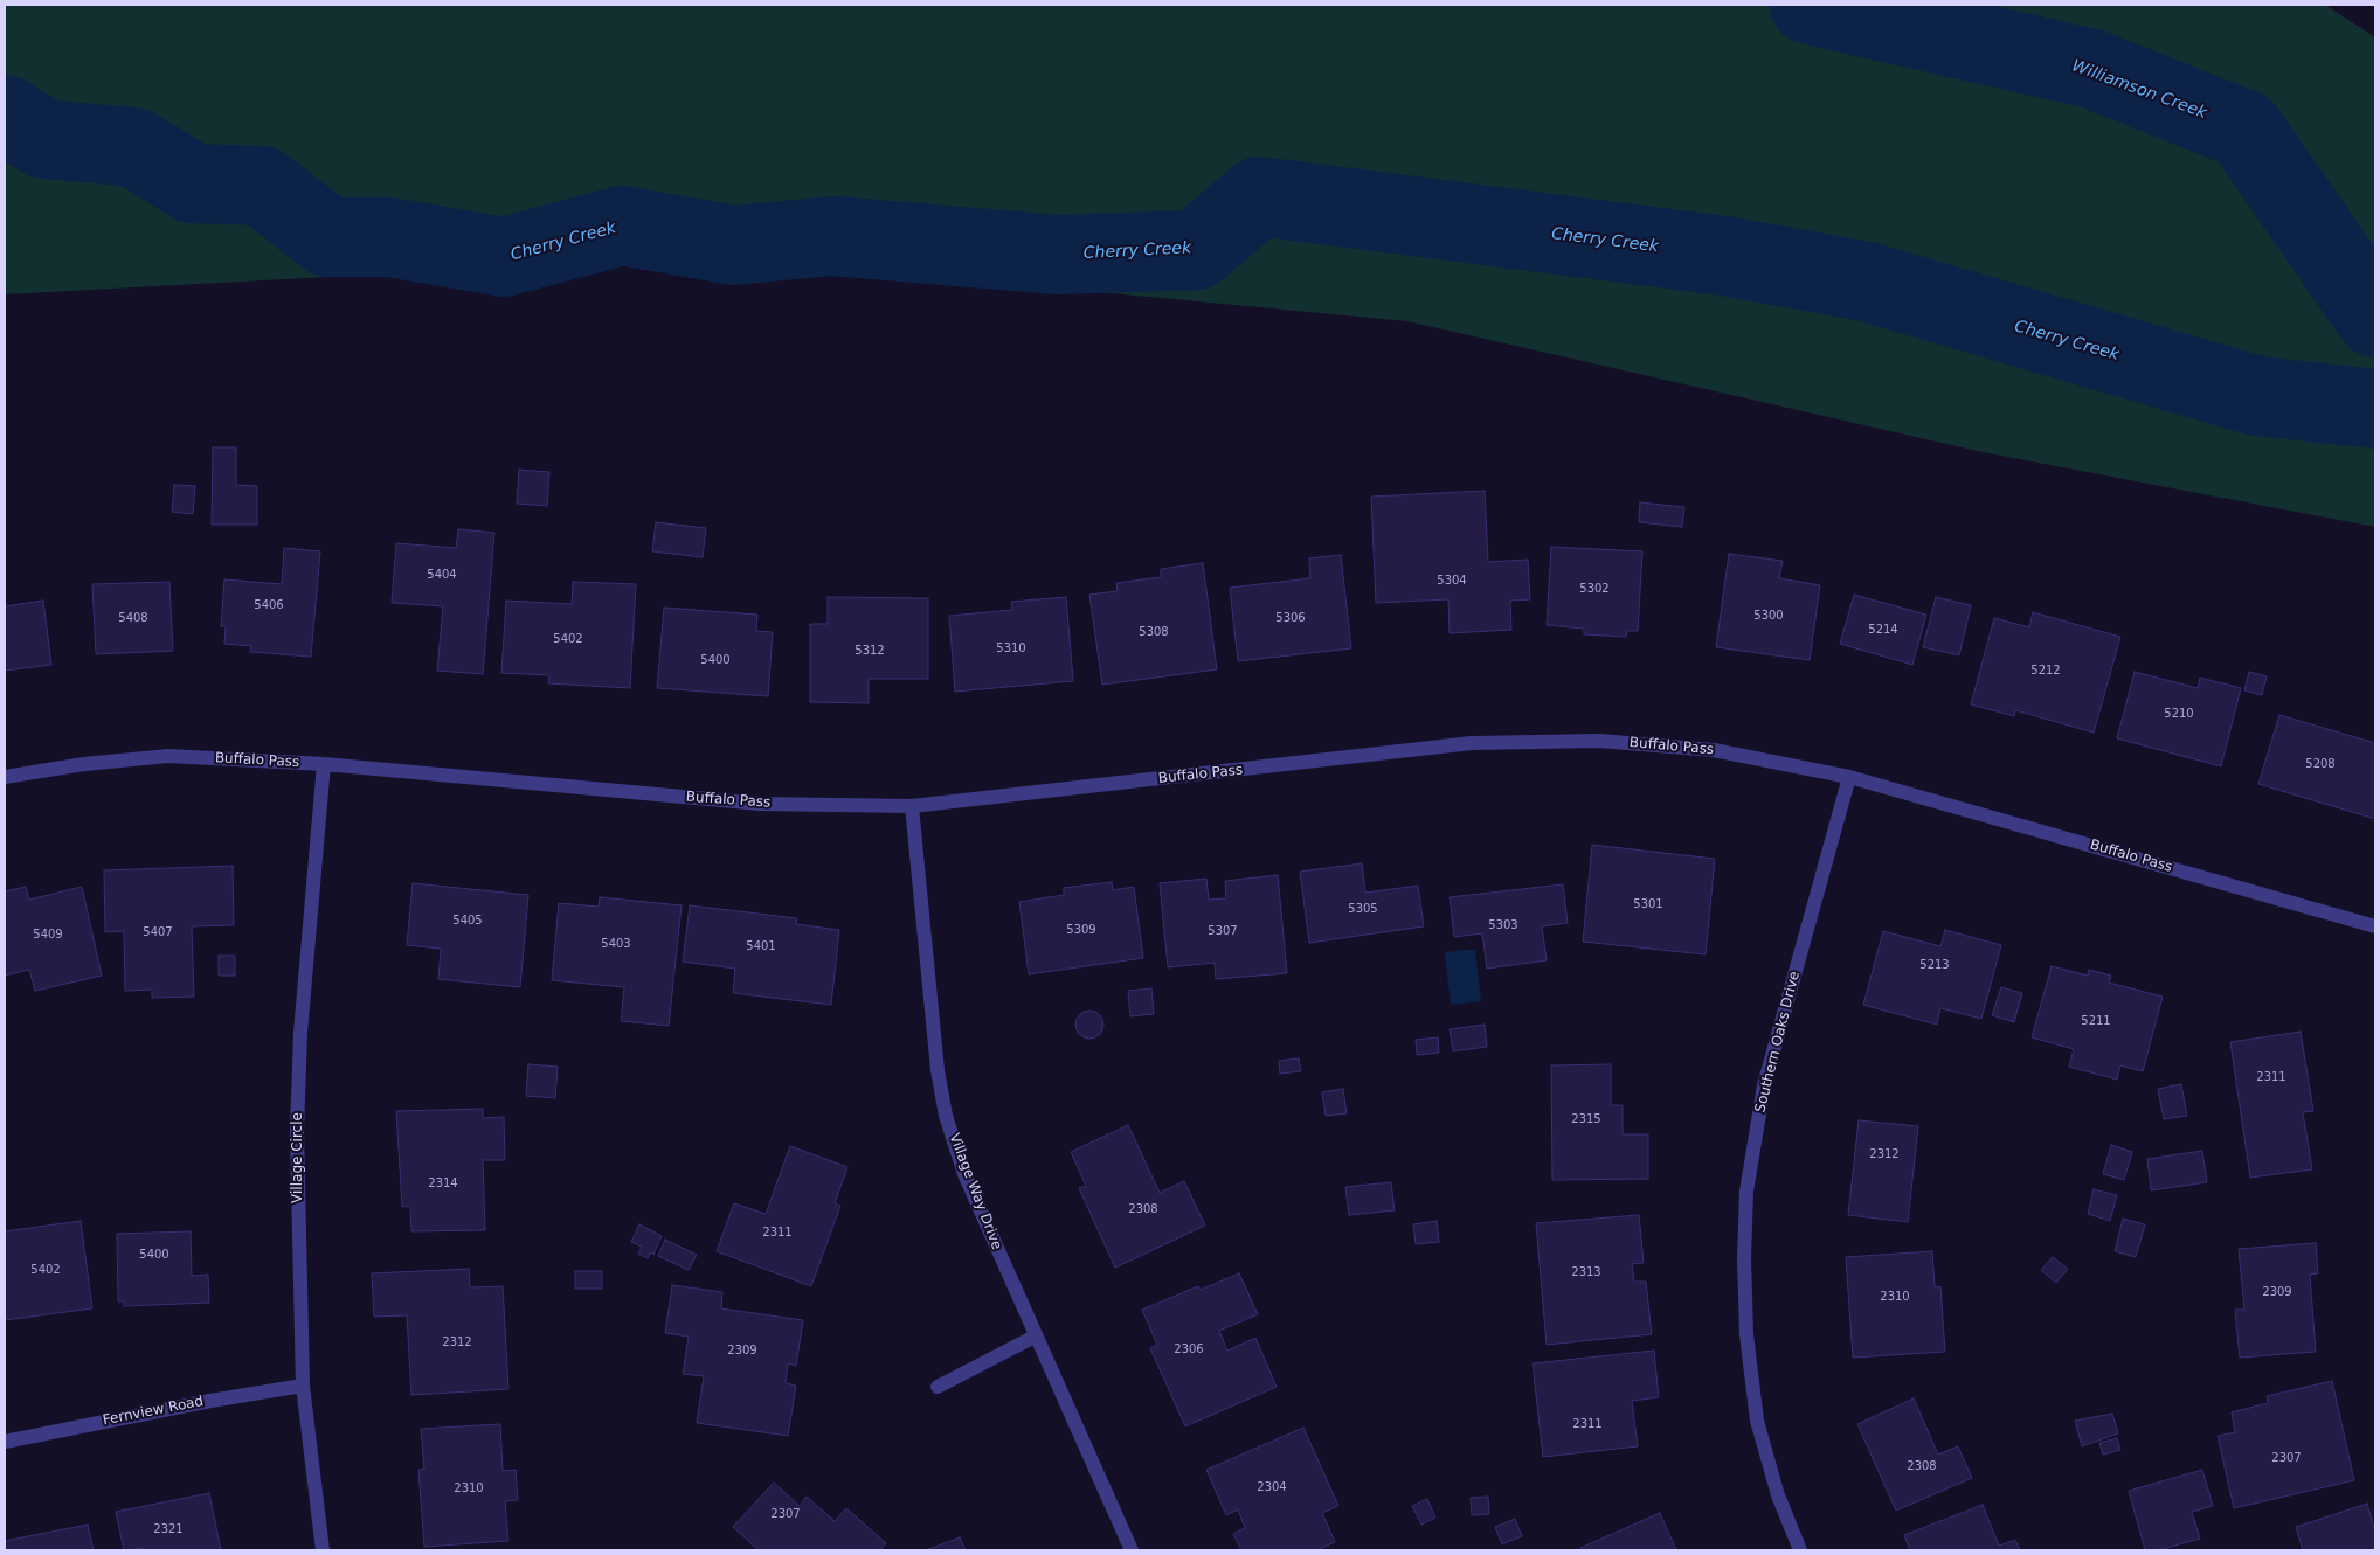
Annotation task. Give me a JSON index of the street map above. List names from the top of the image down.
{
  "streets": {
    "street": [
      "Buffalo Pass",
      "Southern Oaks Drive",
      "Village Circle",
      "Village Way Drive",
      "Fernview Road"
    ]
  },
  "crossings": [
    ["Buffalo Pass", "Southern Oaks Drive"],
    ["Buffalo Pass", "Village Circle"],
    ["Buffalo Pass", "Village Way Drive"],
    ["Village Circle", "Fernview Road"]
  ],
  "water": ["Williamson Creek", "Cherry Creek"],
  "house_numbers": [
    "5404",
    "5304",
    "5302",
    "5406",
    "5300",
    "5408",
    "5306",
    "5214",
    "5308",
    "5402",
    "5310",
    "5312",
    "5400",
    "5212",
    "5210",
    "5208",
    "5301",
    "5305",
    "5405",
    "5303",
    "5309",
    "5307",
    "5407",
    "5409",
    "5403",
    "5401",
    "5213",
    "5211",
    "2311",
    "2315",
    "2312",
    "2314",
    "2308",
    "2311",
    "5400",
    "5402",
    "2313",
    "2309",
    "2310",
    "2312",
    "2306",
    "2309",
    "2311",
    "2307",
    "2308",
    "2304",
    "2310",
    "2307",
    "2321"
  ]
}
